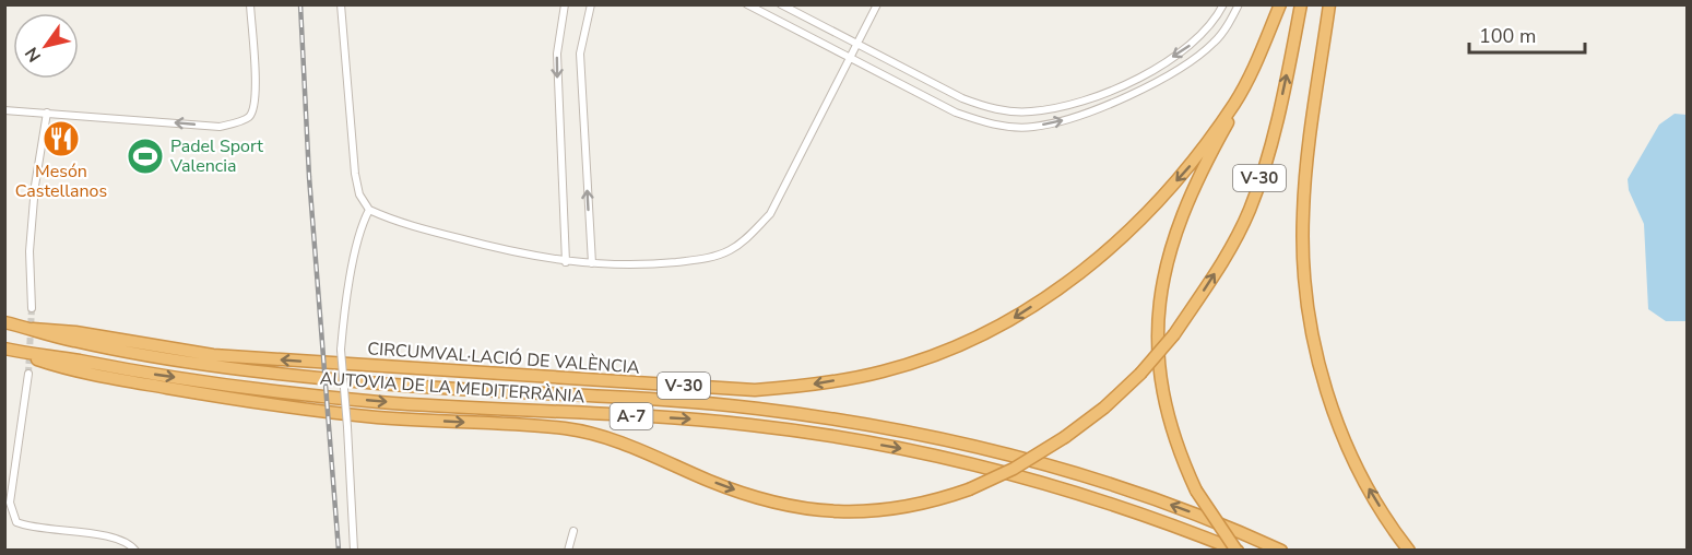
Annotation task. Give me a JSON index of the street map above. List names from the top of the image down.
{
  "streets": {
    "highway": [
      "V-30",
      "CIRCUMVAL·LACIÓ DE VALÈNCIA",
      "AUTOVIA DE LA MEDITERRÀNIA",
      "A-7"
    ]
  },
  "crossings": [
    ["V-30", "AUTOVIA DE LA MEDITERRÀNIA"],
    ["CIRCUMVAL·LACIÓ DE VALÈNCIA", "AUTOVIA DE LA MEDITERRÀNIA"]
  ],
  "one_way": ["CIRCUMVAL·LACIÓ DE VALÈNCIA"],
  "places": {
    "restaurant": ["Mesón Castellanos"],
    "sports": ["Padel Sport Valencia"]
  },
  "scale_bar": "100 m",
  "north": "bottom left"
}
